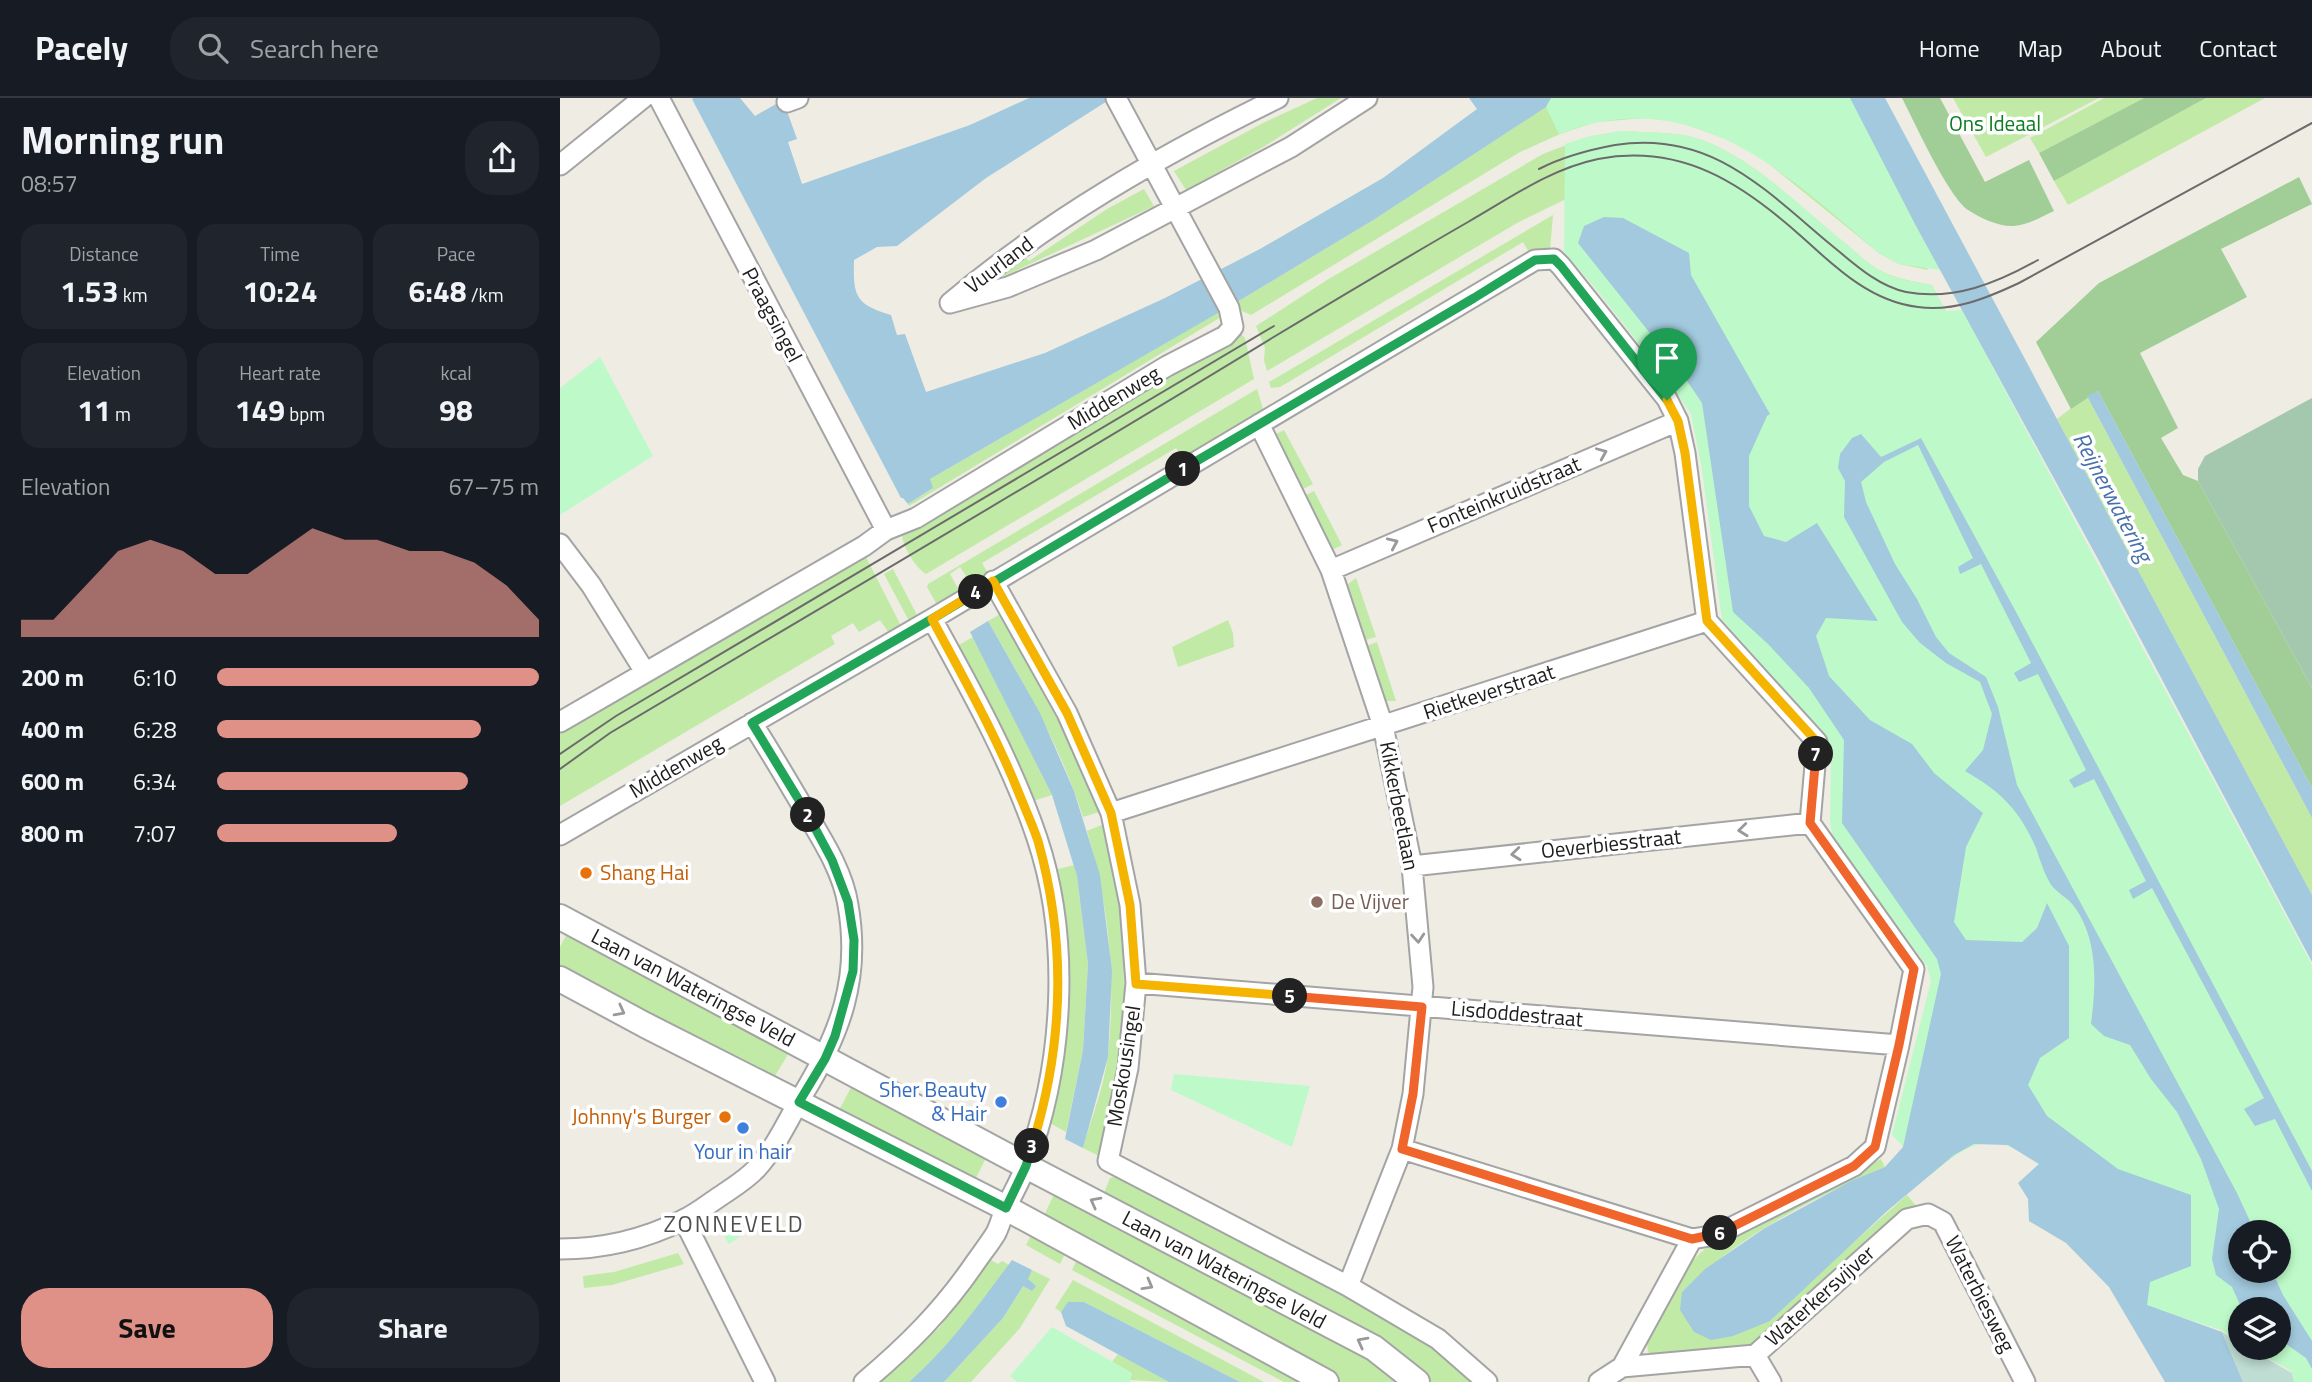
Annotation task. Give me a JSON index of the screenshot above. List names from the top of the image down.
{
  "streets": {
    "street": [
      "Vuurland",
      "Praagsingel",
      "Middenweg",
      "Fonteinkruidstraat",
      "Rietkeverstraat",
      "Kikkerbeetlaan",
      "Oeverbiesstraat",
      "Laan van Wateringse Veld",
      "Lisdoddestraat",
      "Moskousingel",
      "Waterbiesweg",
      "Waterkersvijver"
    ]
  },
  "crossings": [
    ["Vuurland", "Middenweg"],
    ["Praagsingel", "Middenweg"],
    ["Middenweg", "Fonteinkruidstraat"],
    ["Middenweg", "Kikkerbeetlaan"],
    ["Middenweg", "Moskousingel"],
    ["Fonteinkruidstraat", "Kikkerbeetlaan"],
    ["Rietkeverstraat", "Kikkerbeetlaan"],
    ["Rietkeverstraat", "Moskousingel"],
    ["Kikkerbeetlaan", "Oeverbiesstraat"],
    ["Kikkerbeetlaan", "Laan van Wateringse Veld"],
    ["Kikkerbeetlaan", "Lisdoddestraat"],
    ["Laan van Wateringse Veld", "Moskousingel"],
    ["Lisdoddestraat", "Moskousingel"],
    ["Waterbiesweg", "Waterkersvijver"]
  ],
  "one_way": ["Fonteinkruidstraat", "Oeverbiesstraat"],
  "districts": ["ZONNEVELD"],
  "water": ["Reijnerwatering"],
  "parks": ["Ons Ideaal"],
  "places": [
    "Shang Hai",
    "De Vijver",
    "Sher Beauty & Hair",
    "Johnny's Burger",
    "Your in hair"
  ],
  "page": {
    "header": "Pacely",
    "search": "Search here",
    "nav": [
      "Home",
      "Map",
      "About",
      "Contact"
    ],
    "heading": ["Morning run", "08:57"],
    "stats": [
      ["Distance", "1.53 km"],
      ["Time", "10:24"],
      ["Pace", "6:48 /km"],
      ["Elevation", "11 m"],
      ["Heart rate", "149 bpm"],
      ["kcal", "98"]
    ],
    "pins": [
      "1",
      "4",
      "7",
      "2",
      "5",
      "3",
      "6"
    ],
    "chart": ["Elevation", "67–75 m"],
    "list": [
      {
        "name": "200 m",
        "note": "6:10"
      },
      {
        "name": "400 m",
        "note": "6:28"
      },
      {
        "name": "600 m",
        "note": "6:34"
      },
      {
        "name": "800 m",
        "note": "7:07"
      }
    ],
    "buttons": ["Save", "Share"]
  }
}
